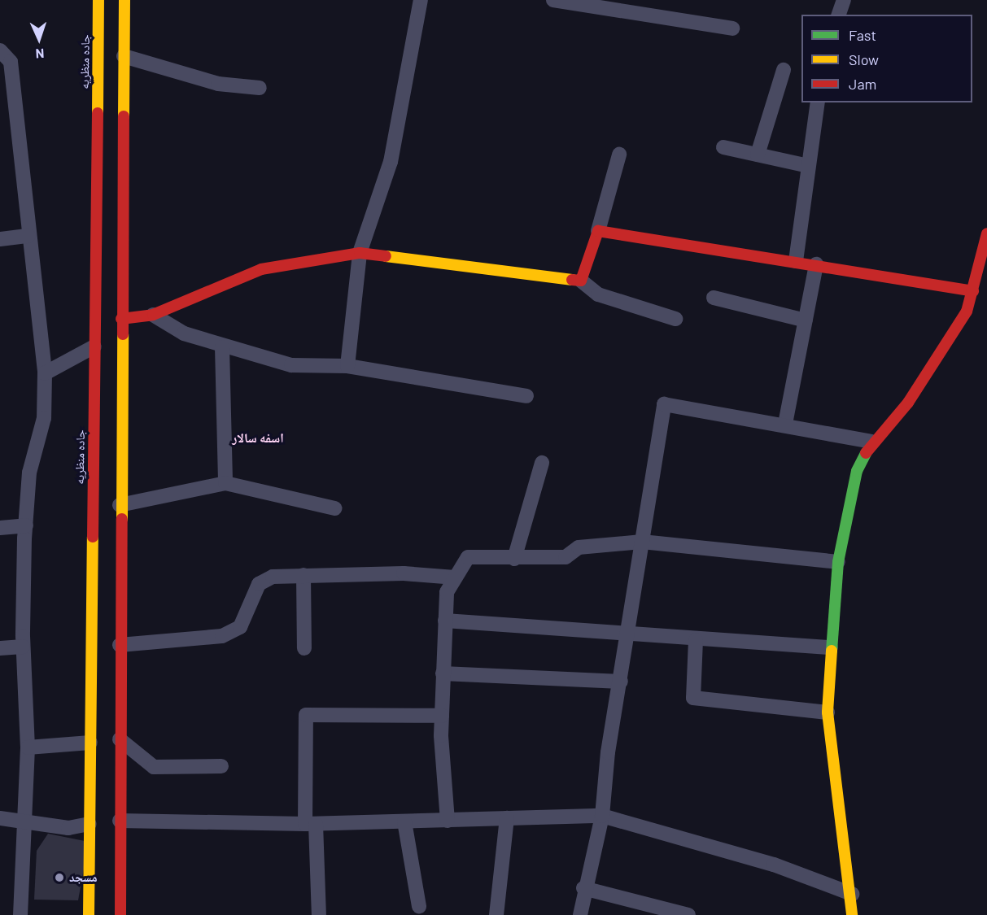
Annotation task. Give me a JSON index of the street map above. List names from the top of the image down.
{
  "streets": {
    "main road": ["جاده منظریه"]
  },
  "districts": ["اسفه سالار"],
  "places": ["مسجد"],
  "legend": ["Fast", "Slow", "Jam"],
  "north": "bottom"
}
